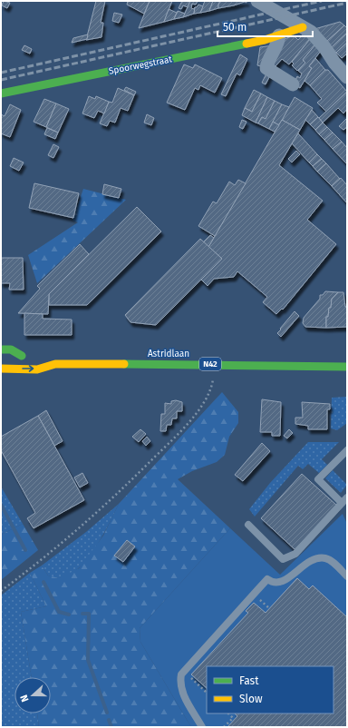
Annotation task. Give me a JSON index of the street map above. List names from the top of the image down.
{
  "streets": {
    "main road": ["Spoorwegstraat", "Astridlaan", "N42"]
  },
  "legend": ["Fast", "Slow"],
  "scale_bar": "50 m",
  "north": "left"
}
